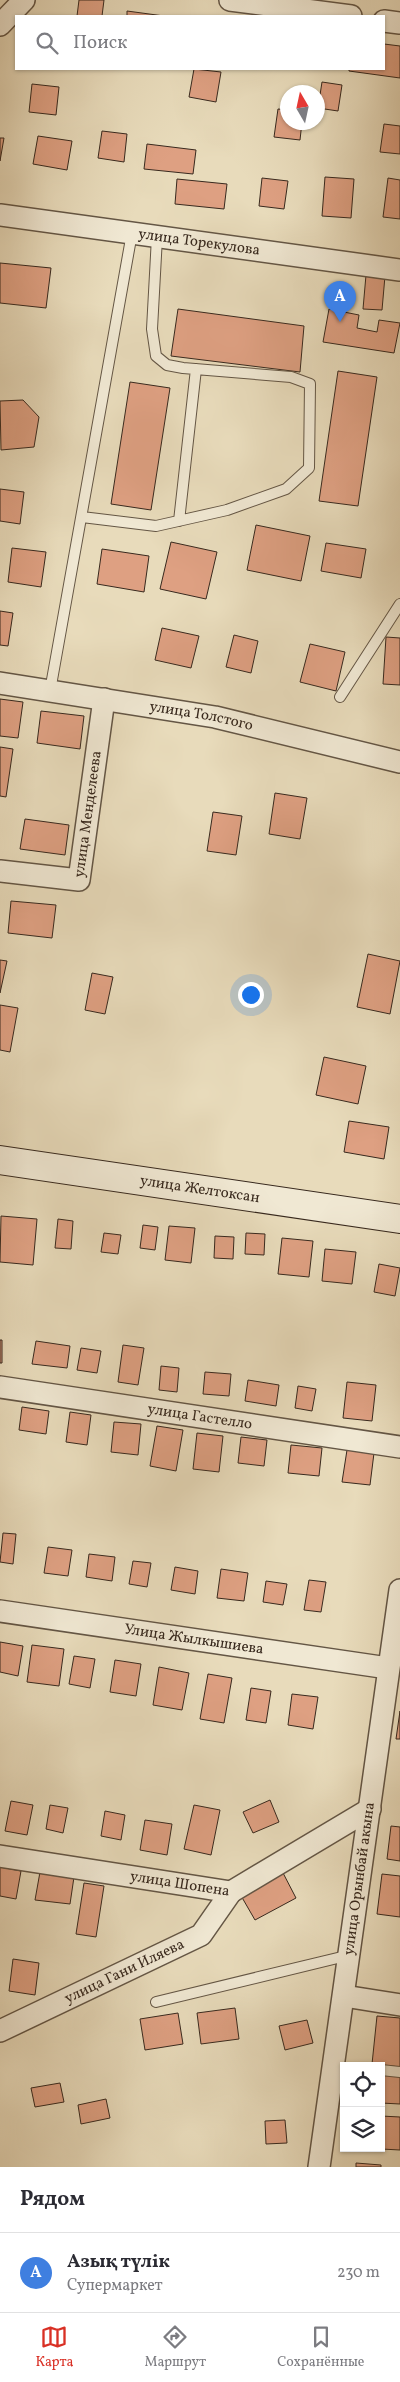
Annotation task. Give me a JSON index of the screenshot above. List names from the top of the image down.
{
  "streets": {
    "main road": ["улица Желтоксан"],
    "street": [
      "улица Торекулова",
      "улица Толстого",
      "улица Менделеева",
      "улица Гастелло",
      "Улица Жылкышиева",
      "улица Орынбай акына",
      "улица Шопена",
      "улица Гани Иляева"
    ]
  },
  "crossings": [
    ["улица Толстого", "улица Менделеева"],
    ["Улица Жылкышиева", "улица Орынбай акына"],
    ["улица Орынбай акына", "улица Шопена"],
    ["улица Шопена", "улица Гани Иляева"]
  ],
  "north": "top",
  "page": {
    "search": "Поиск",
    "pins": "A",
    "heading": "Рядом",
    "list": [
      {
        "mark": "A",
        "name": "Азық түлік",
        "note": "Супермаркет",
        "value": "230 m"
      }
    ],
    "nav": ["Карта", "Маршрут", "Сохранённые"]
  }
}
